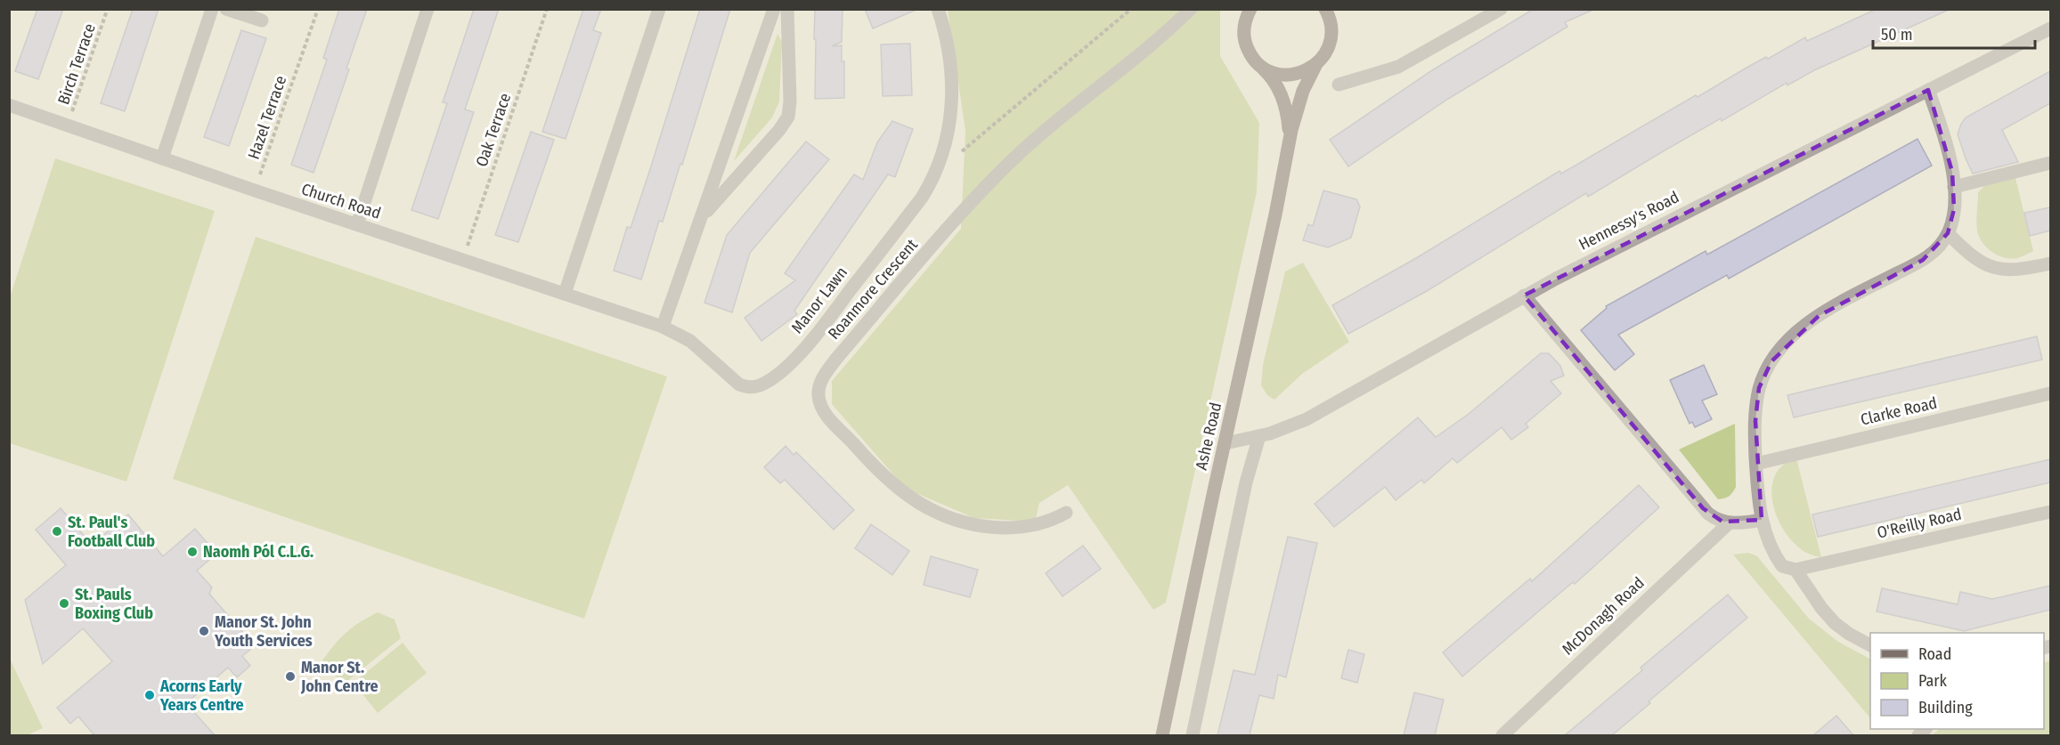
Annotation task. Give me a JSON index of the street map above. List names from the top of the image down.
{
  "streets": {
    "main road": ["Ashe Road"],
    "street": [
      "Church Road",
      "Hennessy's Road",
      "Roanmore Crescent",
      "Manor Lawn",
      "Clarke Road",
      "O'Reilly Road",
      "McDonagh Road"
    ],
    "path": ["Birch Terrace", "Hazel Terrace", "Oak Terrace"]
  },
  "crossings": [
    ["Birch Terrace", "Church Road"],
    ["Hazel Terrace", "Church Road"],
    ["Oak Terrace", "Church Road"],
    ["Church Road", "Manor Lawn"],
    ["Hennessy's Road", "Ashe Road"]
  ],
  "places": [
    "St. Paul's Football Club",
    "Naomh Pól C.L.G.",
    "St. Pauls Boxing Club",
    "Manor St. John Youth Services",
    "Manor St. John Centre",
    "Acorns Early Years Centre"
  ],
  "legend": ["Road", "Park", "Building"],
  "scale_bar": "50 m"
}
